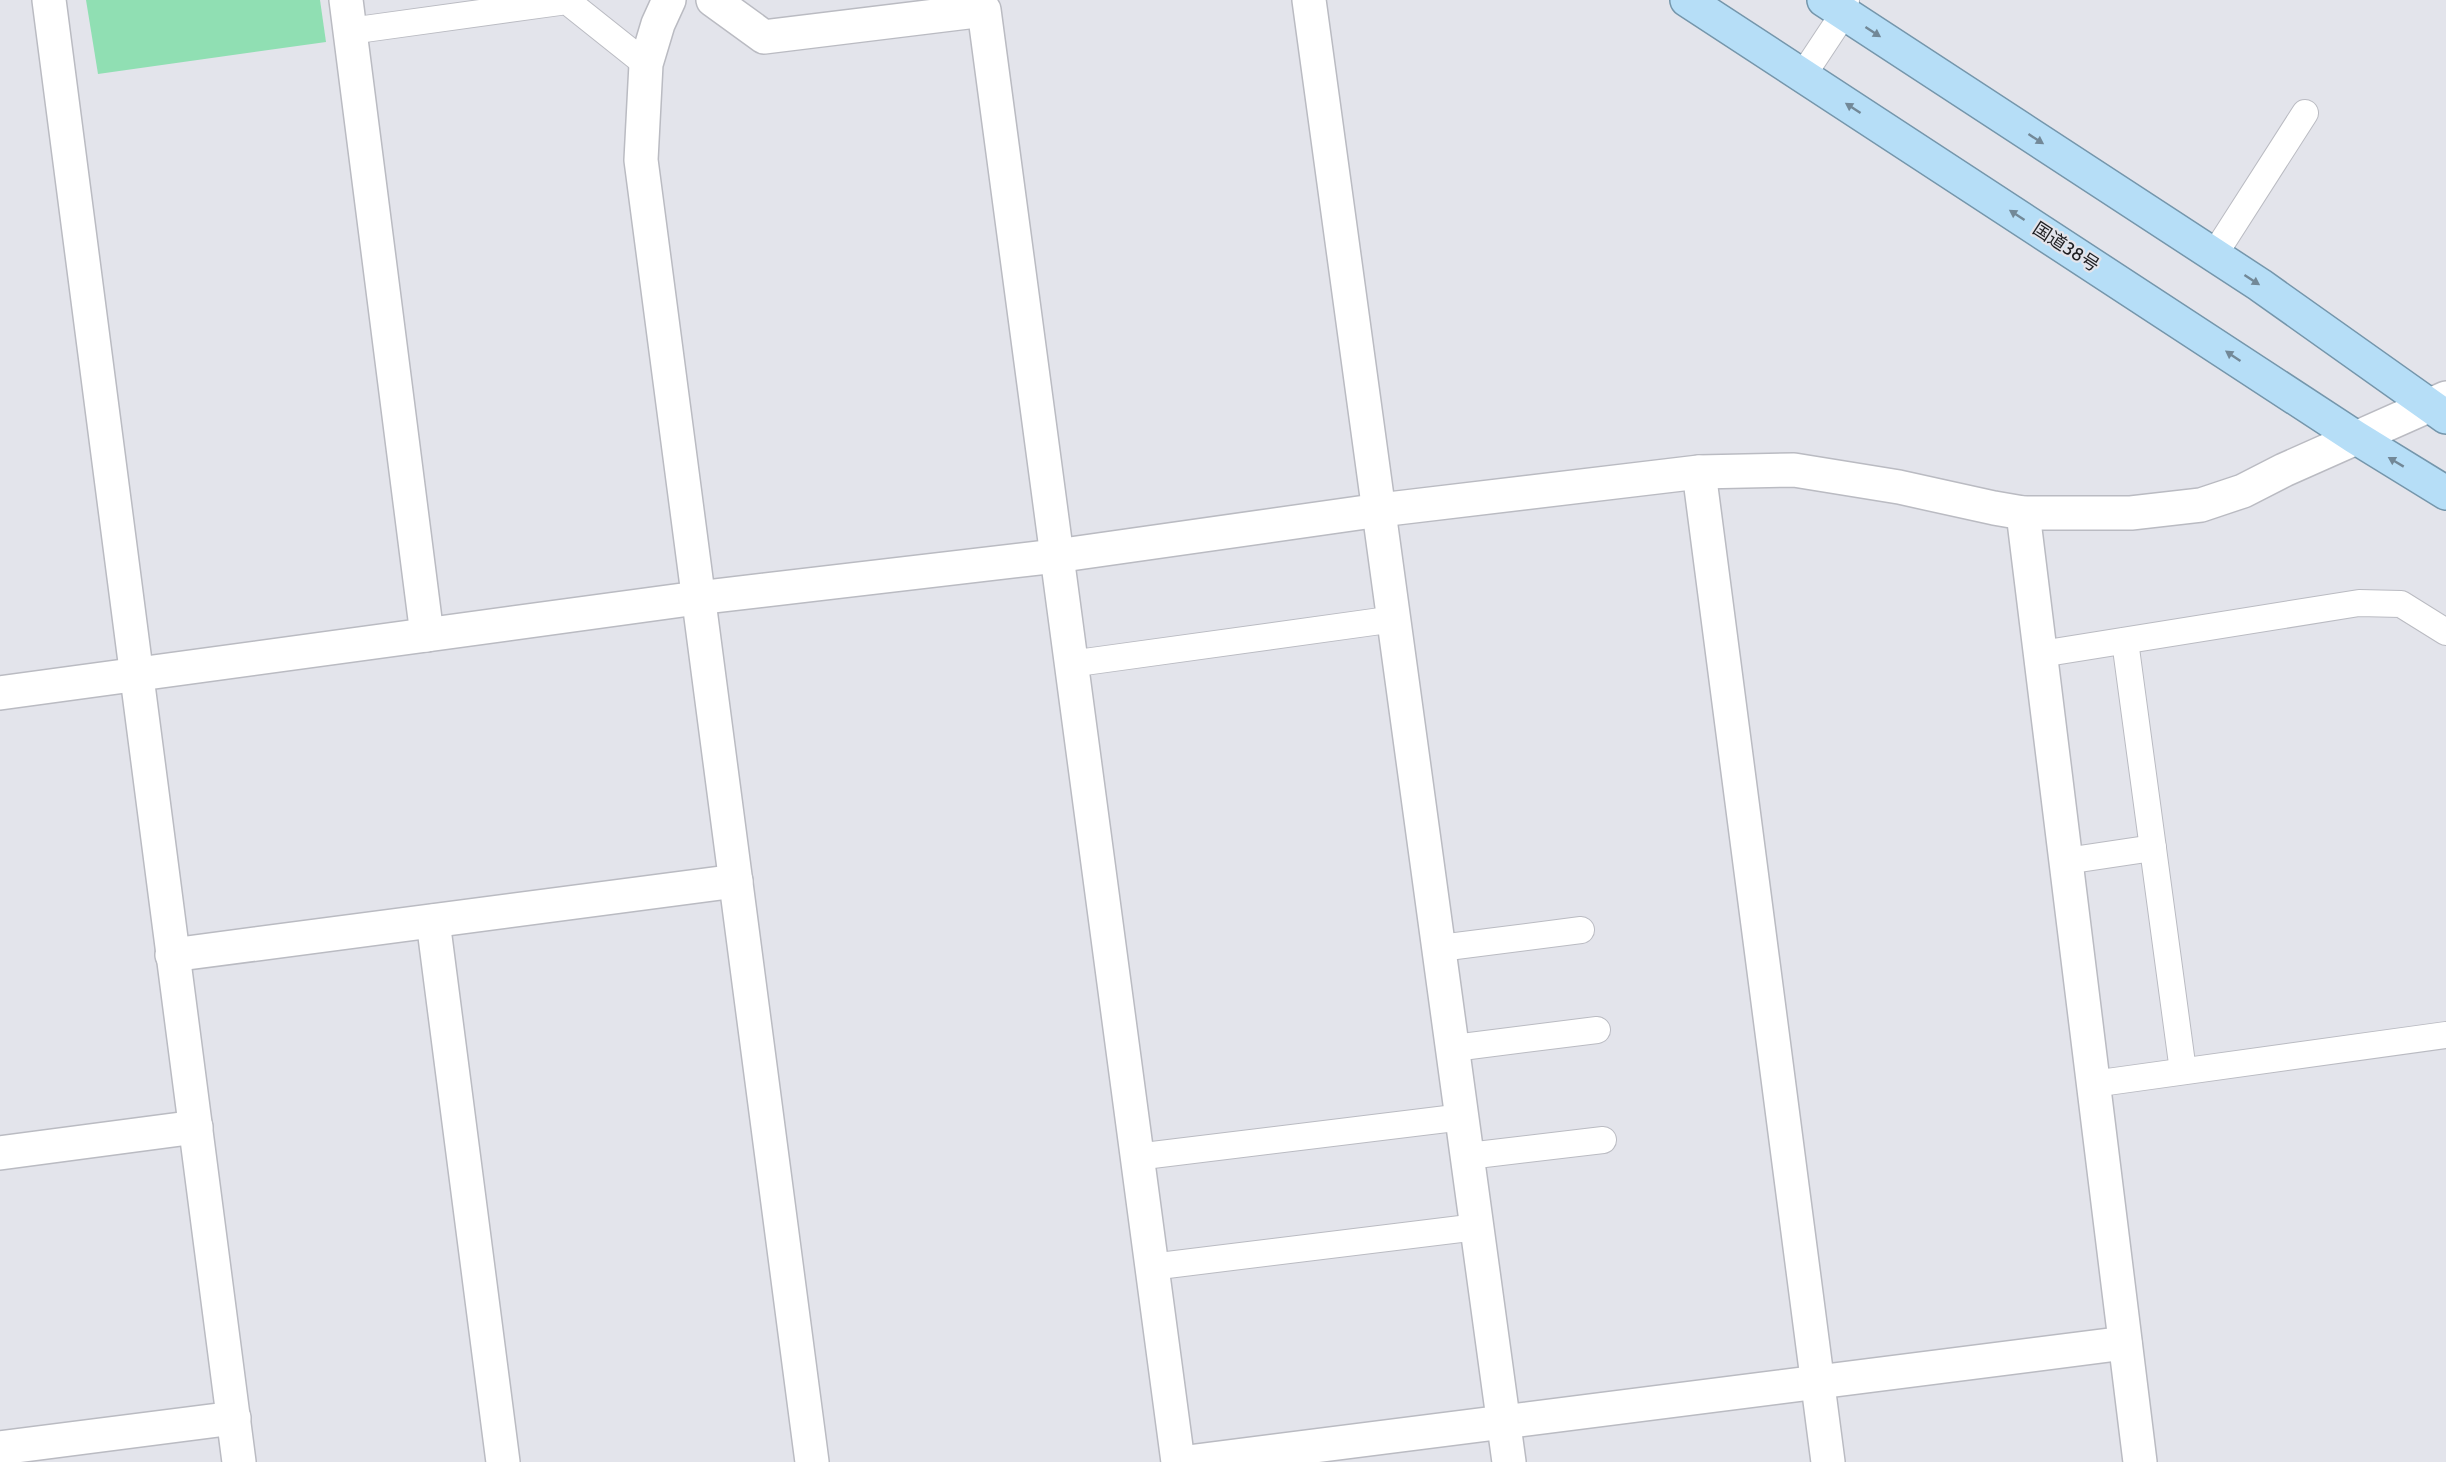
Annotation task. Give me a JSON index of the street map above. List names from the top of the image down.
{
  "streets": {
    "highway": ["国道38号"]
  }
}
